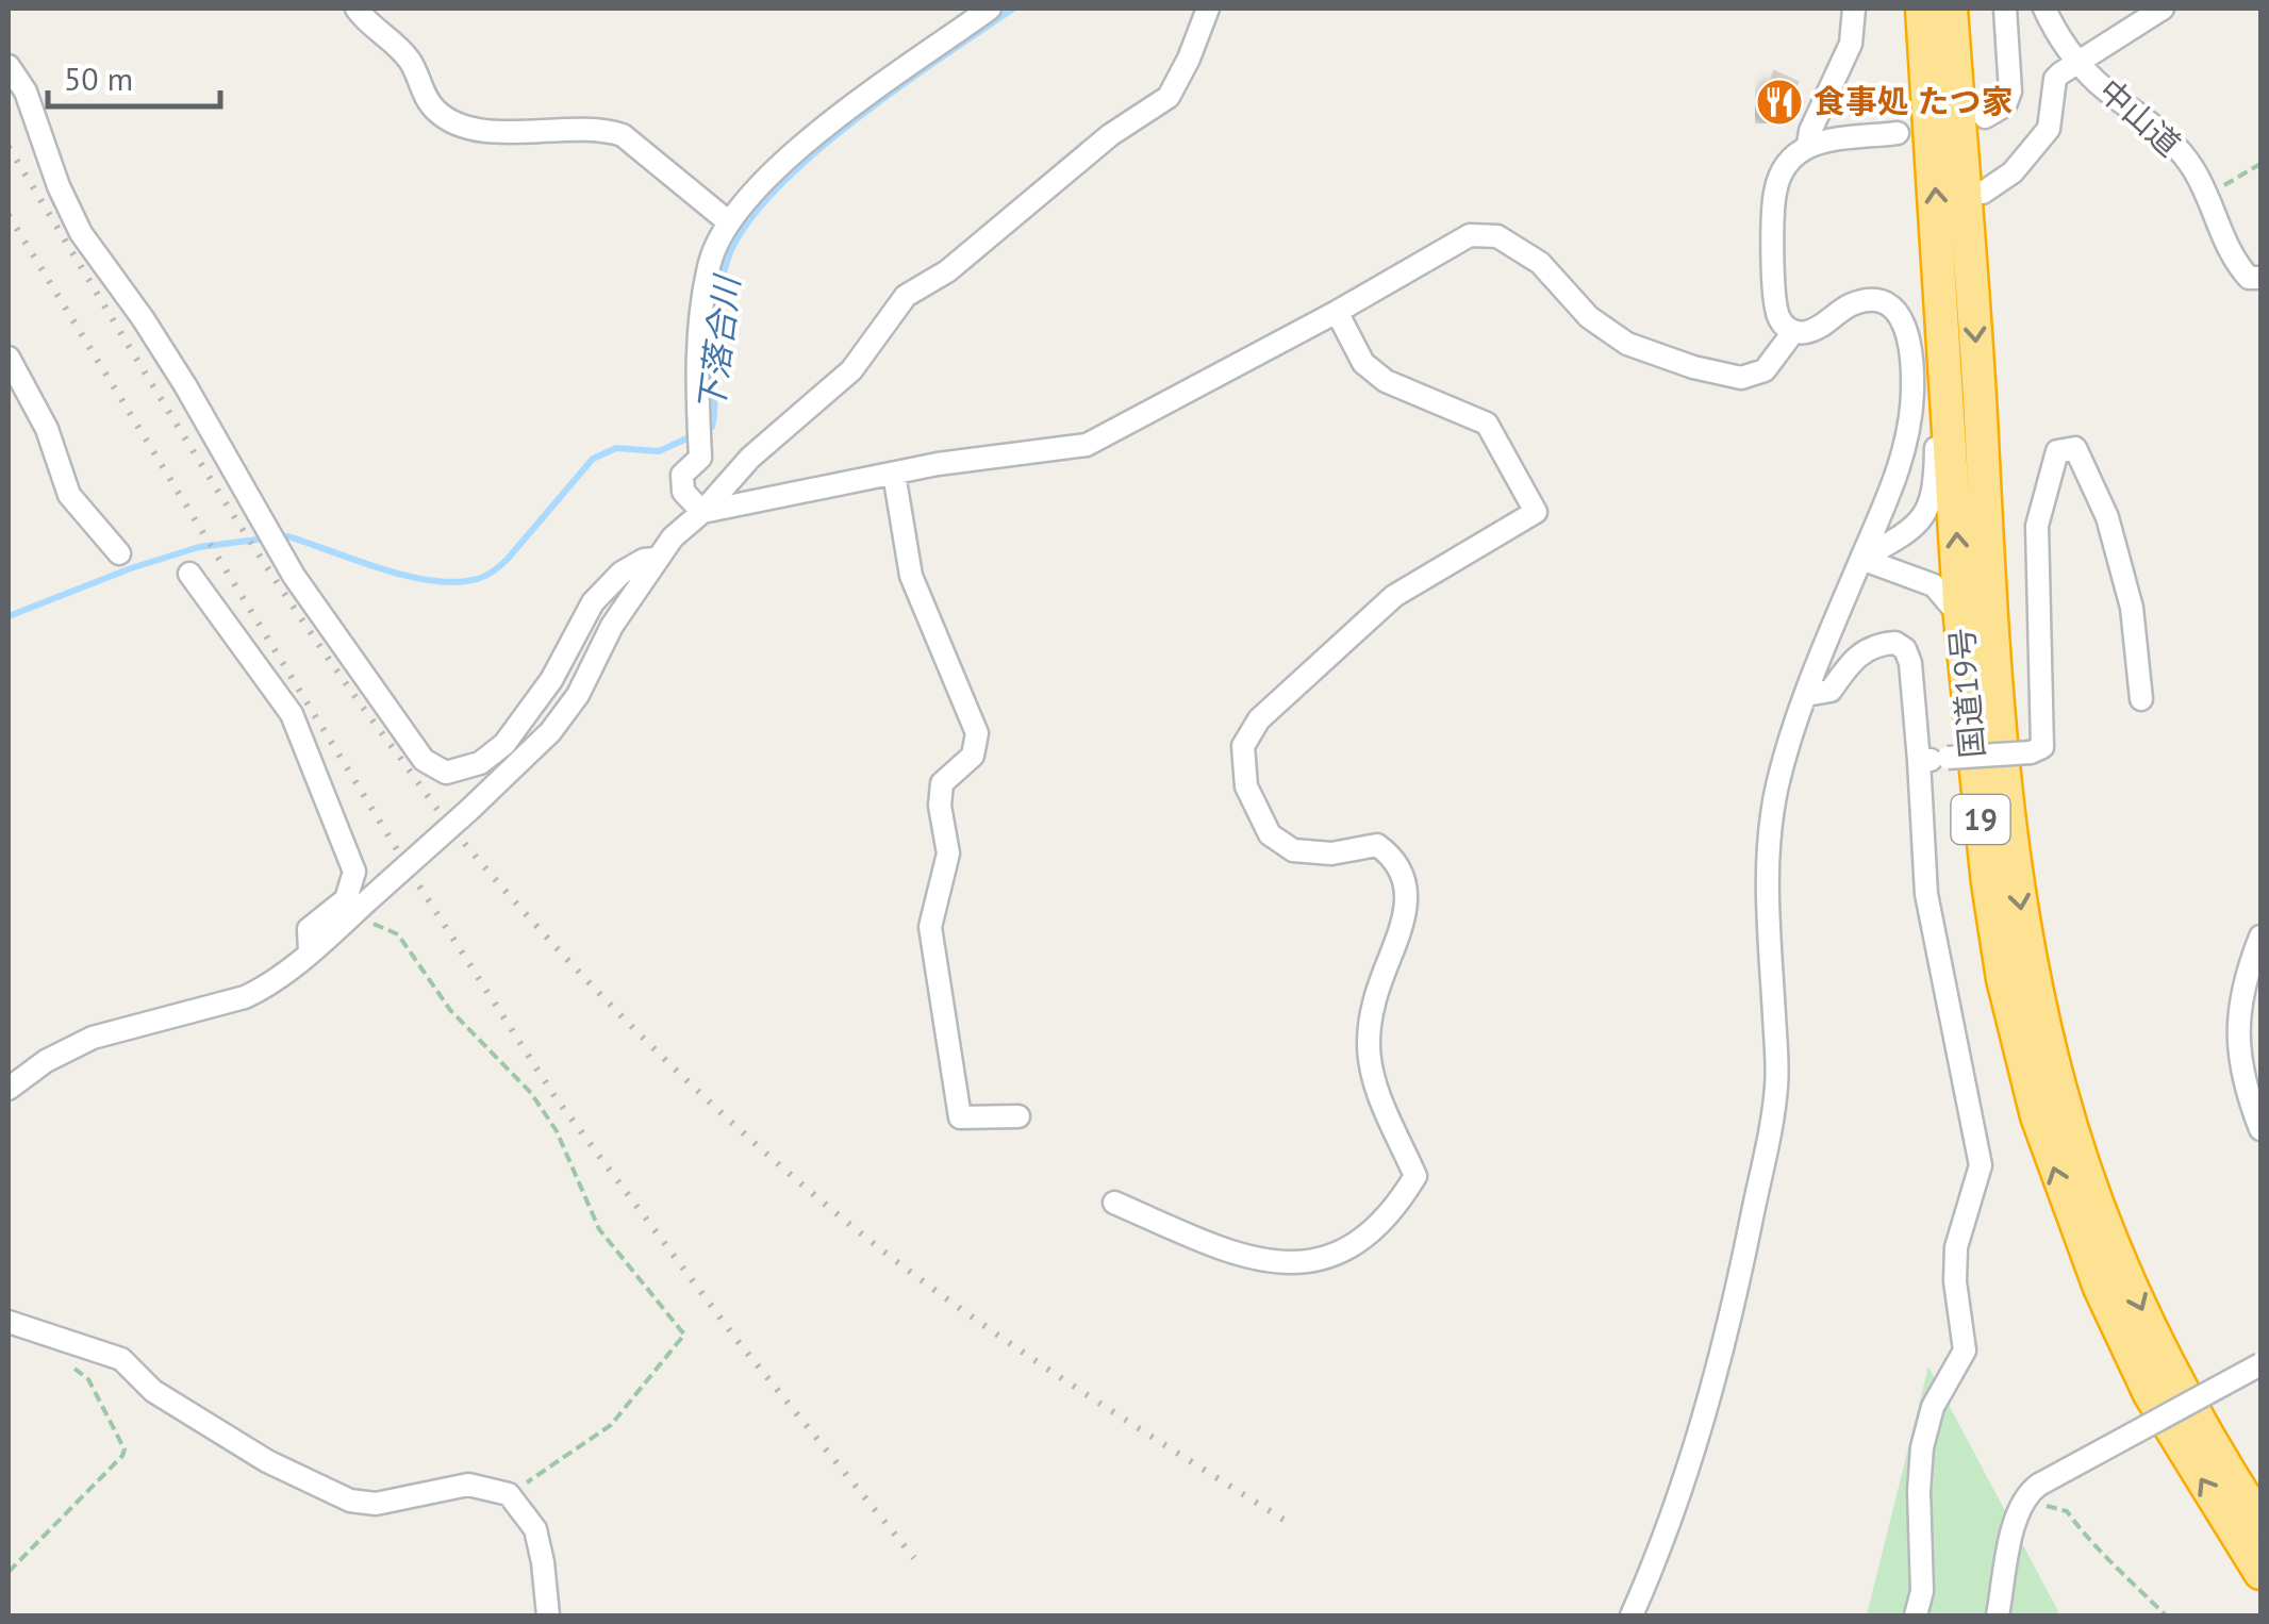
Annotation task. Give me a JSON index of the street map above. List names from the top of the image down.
{
  "streets": {
    "highway": ["国道19号", "19"],
    "street": ["中山道"]
  },
  "water": ["下落合川"],
  "places": {
    "restaurant": ["食事処 たつ家"]
  },
  "scale_bar": "50 m"
}
